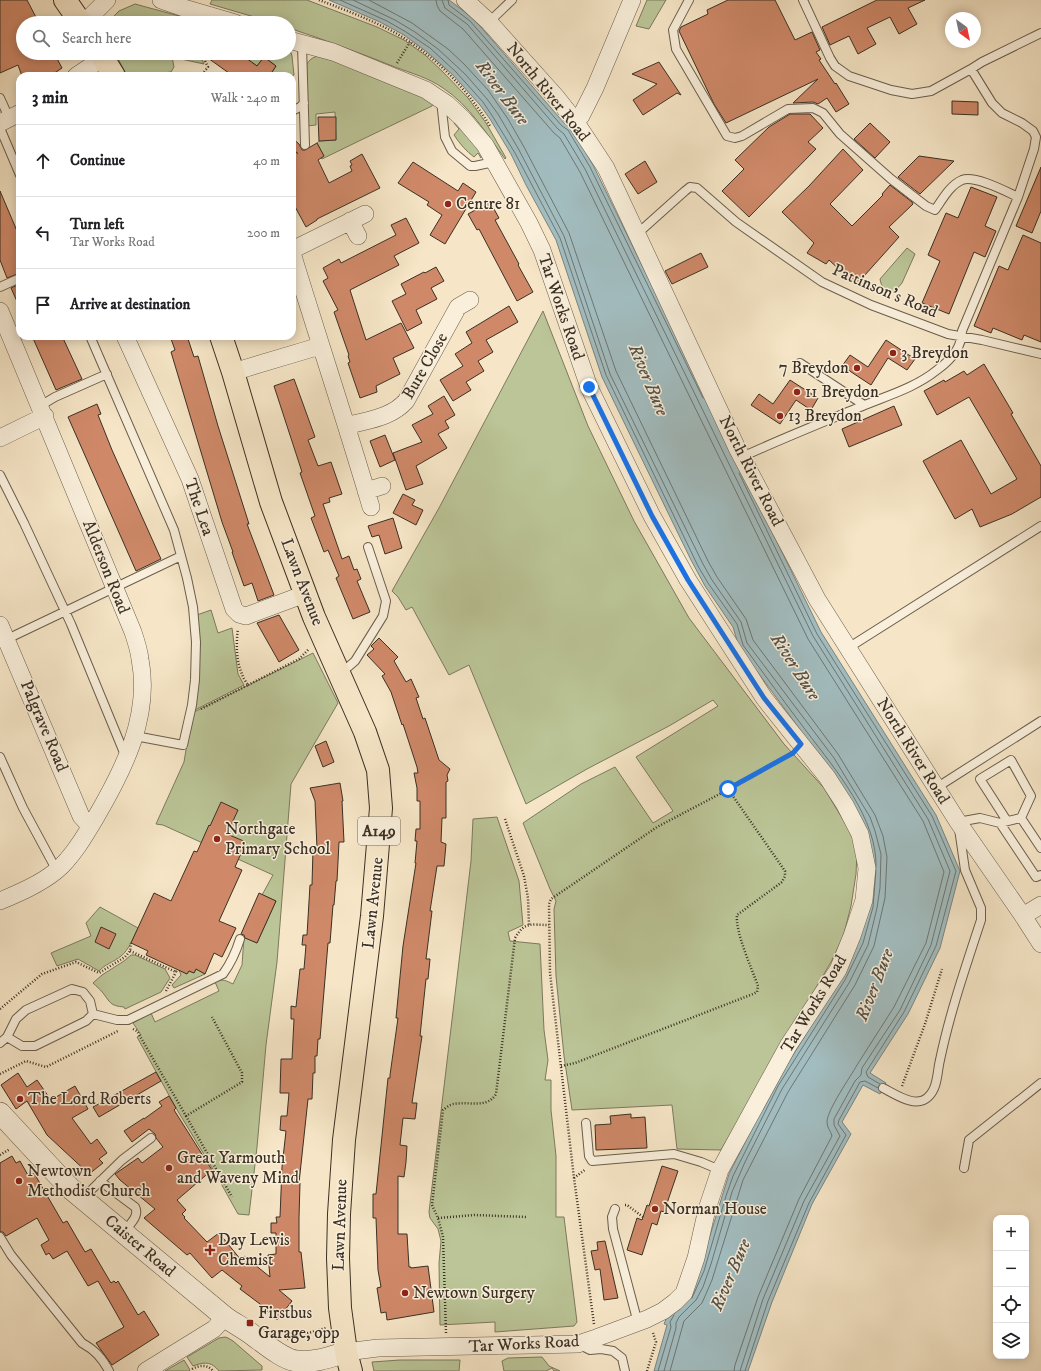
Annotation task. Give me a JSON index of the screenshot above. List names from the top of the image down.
{
  "streets": {
    "main road": ["Lawn Avenue", "A149"],
    "street": [
      "North River Road",
      "Tar Works Road",
      "Bure Close",
      "The Lea",
      "Alderson Road",
      "Palgrave Road",
      "Caister Road"
    ],
    "lane": ["Pattinson's Road"]
  },
  "crossings": [
    ["North River Road", "Pattinson's Road"],
    ["Tar Works Road", "Lawn Avenue"],
    ["Tar Works Road", "Caister Road"],
    ["Alderson Road", "Palgrave Road"],
    ["Lawn Avenue", "Caister Road"]
  ],
  "water": ["River Bure"],
  "places": {
    "other": [
      "Centre 81",
      "3 Breydon",
      "7 Breydon",
      "11 Breydon",
      "13 Breydon",
      "Northgate Primary School",
      "The Lord Roberts",
      "Great Yarmouth and Waveny Mind",
      "Newtown Methodist Church",
      "Norman House",
      "Newtown Surgery"
    ],
    "health": ["Day Lewis Chemist"],
    "transit": ["Firstbus Garage, opp"]
  },
  "north": "bottom right",
  "page": {
    "search": "Search here",
    "heading": ["3 min", "Walk · 240 m"],
    "list": [
      ["Continue", "40 m"],
      ["Turn left", "Tar Works Road", "200 m"],
      "Arrive at destination"
    ],
    "map_buttons": ["+", "−"]
  }
}
